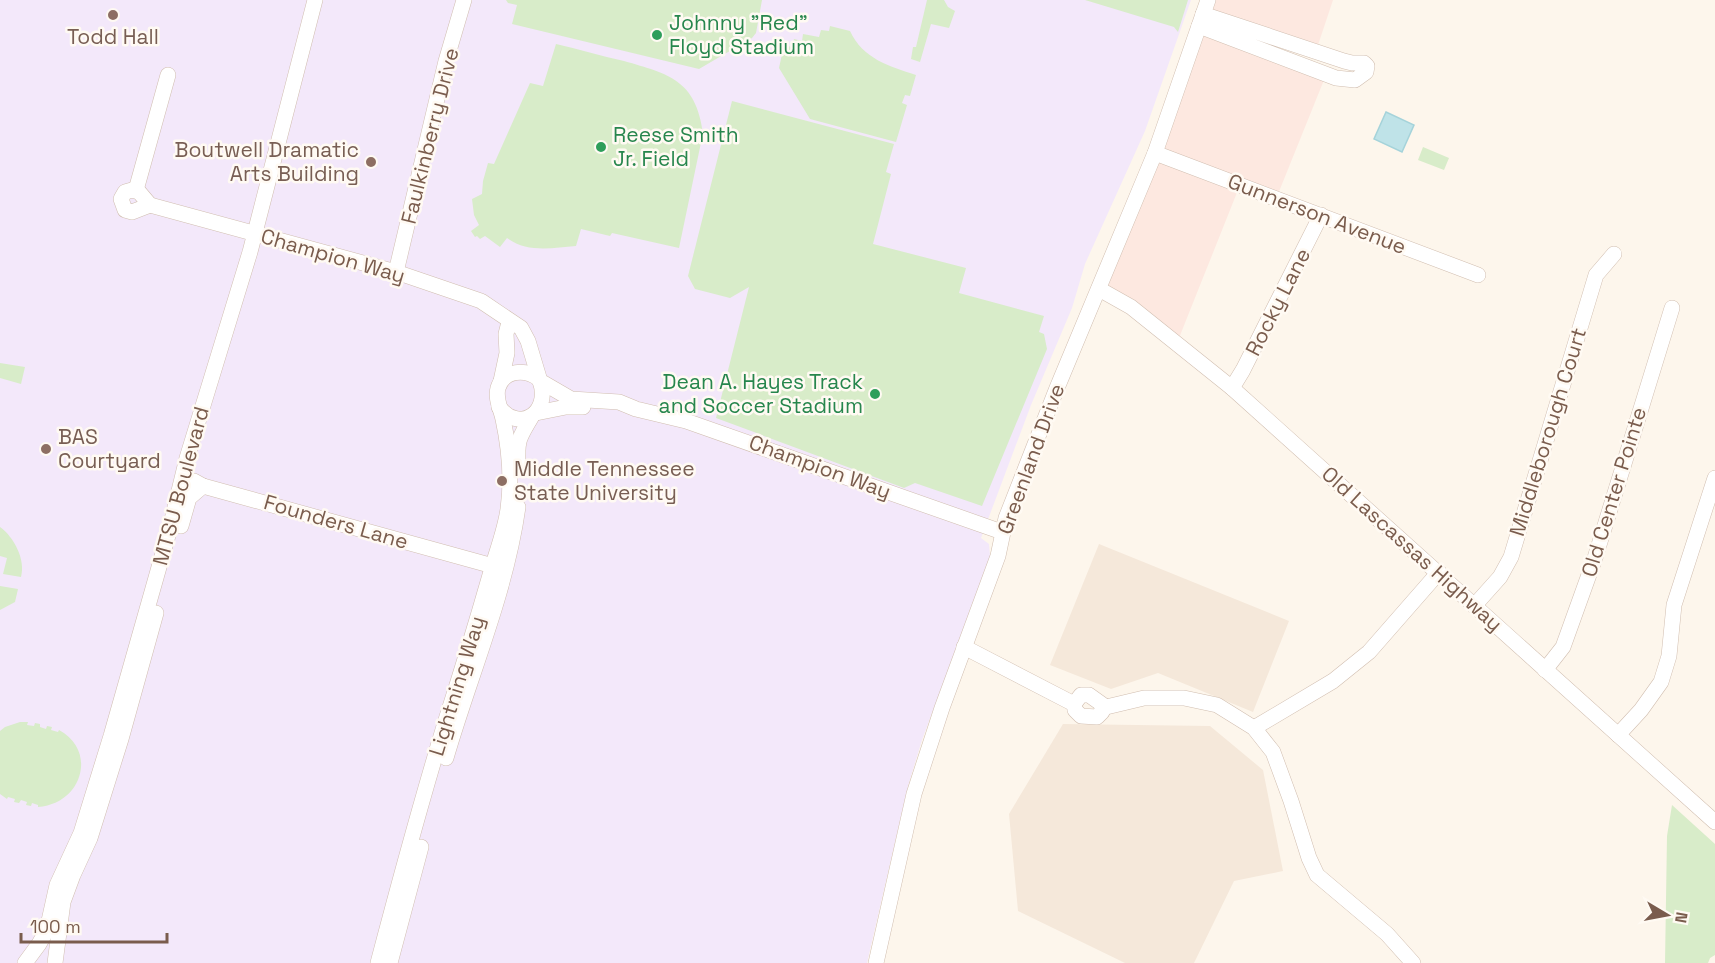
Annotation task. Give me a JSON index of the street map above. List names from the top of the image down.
{
  "streets": {
    "street": [
      "Faulkinberry Drive",
      "Gunnerson Avenue",
      "Champion Way",
      "Rocky Lane",
      "Middleborough Court",
      "Greenland Drive",
      "MTSU Boulevard",
      "Old Center Pointe",
      "Founders Lane",
      "Old Lascassas Highway",
      "Lightning Way"
    ]
  },
  "crossings": [
    ["Faulkinberry Drive", "Champion Way"],
    ["Gunnerson Avenue", "Rocky Lane"],
    ["Gunnerson Avenue", "Greenland Drive"],
    ["Champion Way", "Greenland Drive"],
    ["Champion Way", "MTSU Boulevard"],
    ["Champion Way", "Lightning Way"],
    ["Rocky Lane", "Old Lascassas Highway"],
    ["Middleborough Court", "Old Lascassas Highway"],
    ["Greenland Drive", "Old Lascassas Highway"],
    ["MTSU Boulevard", "Founders Lane"],
    ["Old Center Pointe", "Old Lascassas Highway"],
    ["Founders Lane", "Lightning Way"]
  ],
  "places": [
    "Todd Hall",
    "Johnny \"Red\" Floyd Stadium",
    "Reese Smith Jr. Field",
    "Boutwell Dramatic Arts Building",
    "Dean A. Hayes Track and Soccer Stadium",
    "BAS Courtyard",
    "Middle Tennessee State University"
  ],
  "scale_bar": "100 m",
  "north": "right"
}
